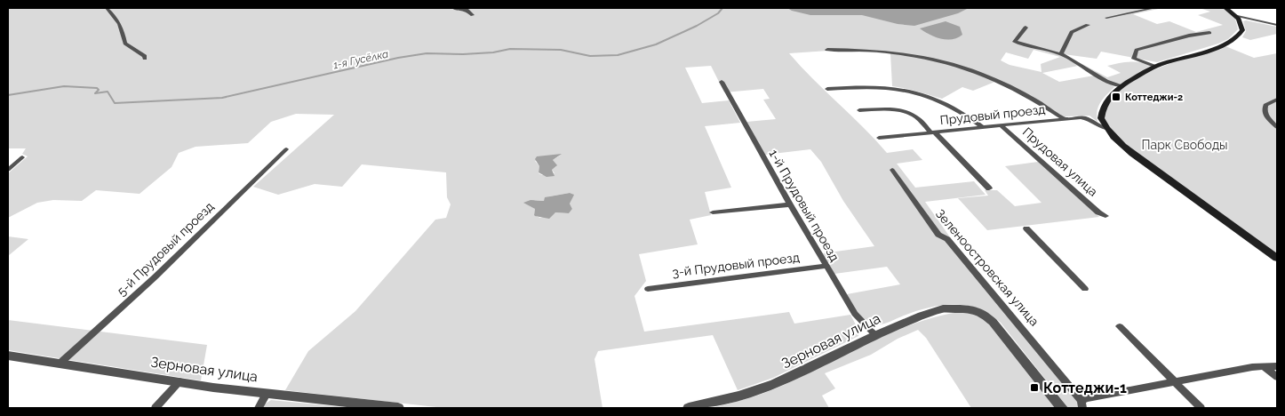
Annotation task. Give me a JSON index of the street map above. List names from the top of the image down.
{
  "streets": {
    "street": [
      "Прудовый проезд",
      "Прудовая улица",
      "1-й Прудовый проезд",
      "5-й Прудовый проезд",
      "3-й Прудовый проезд",
      "Зеленоостровская улица",
      "Зерновая улица"
    ]
  },
  "crossings": [
    ["Прудовый проезд", "Прудовая улица"],
    ["1-й Прудовый проезд", "3-й Прудовый проезд"],
    ["1-й Прудовый проезд", "Зерновая улица"],
    ["5-й Прудовый проезд", "Зерновая улица"]
  ],
  "water": ["1-я Гусёлка"],
  "parks": ["Парк Свободы"],
  "places": {
    "transit": ["Коттеджи-2", "Коттеджи-1"]
  }
}
